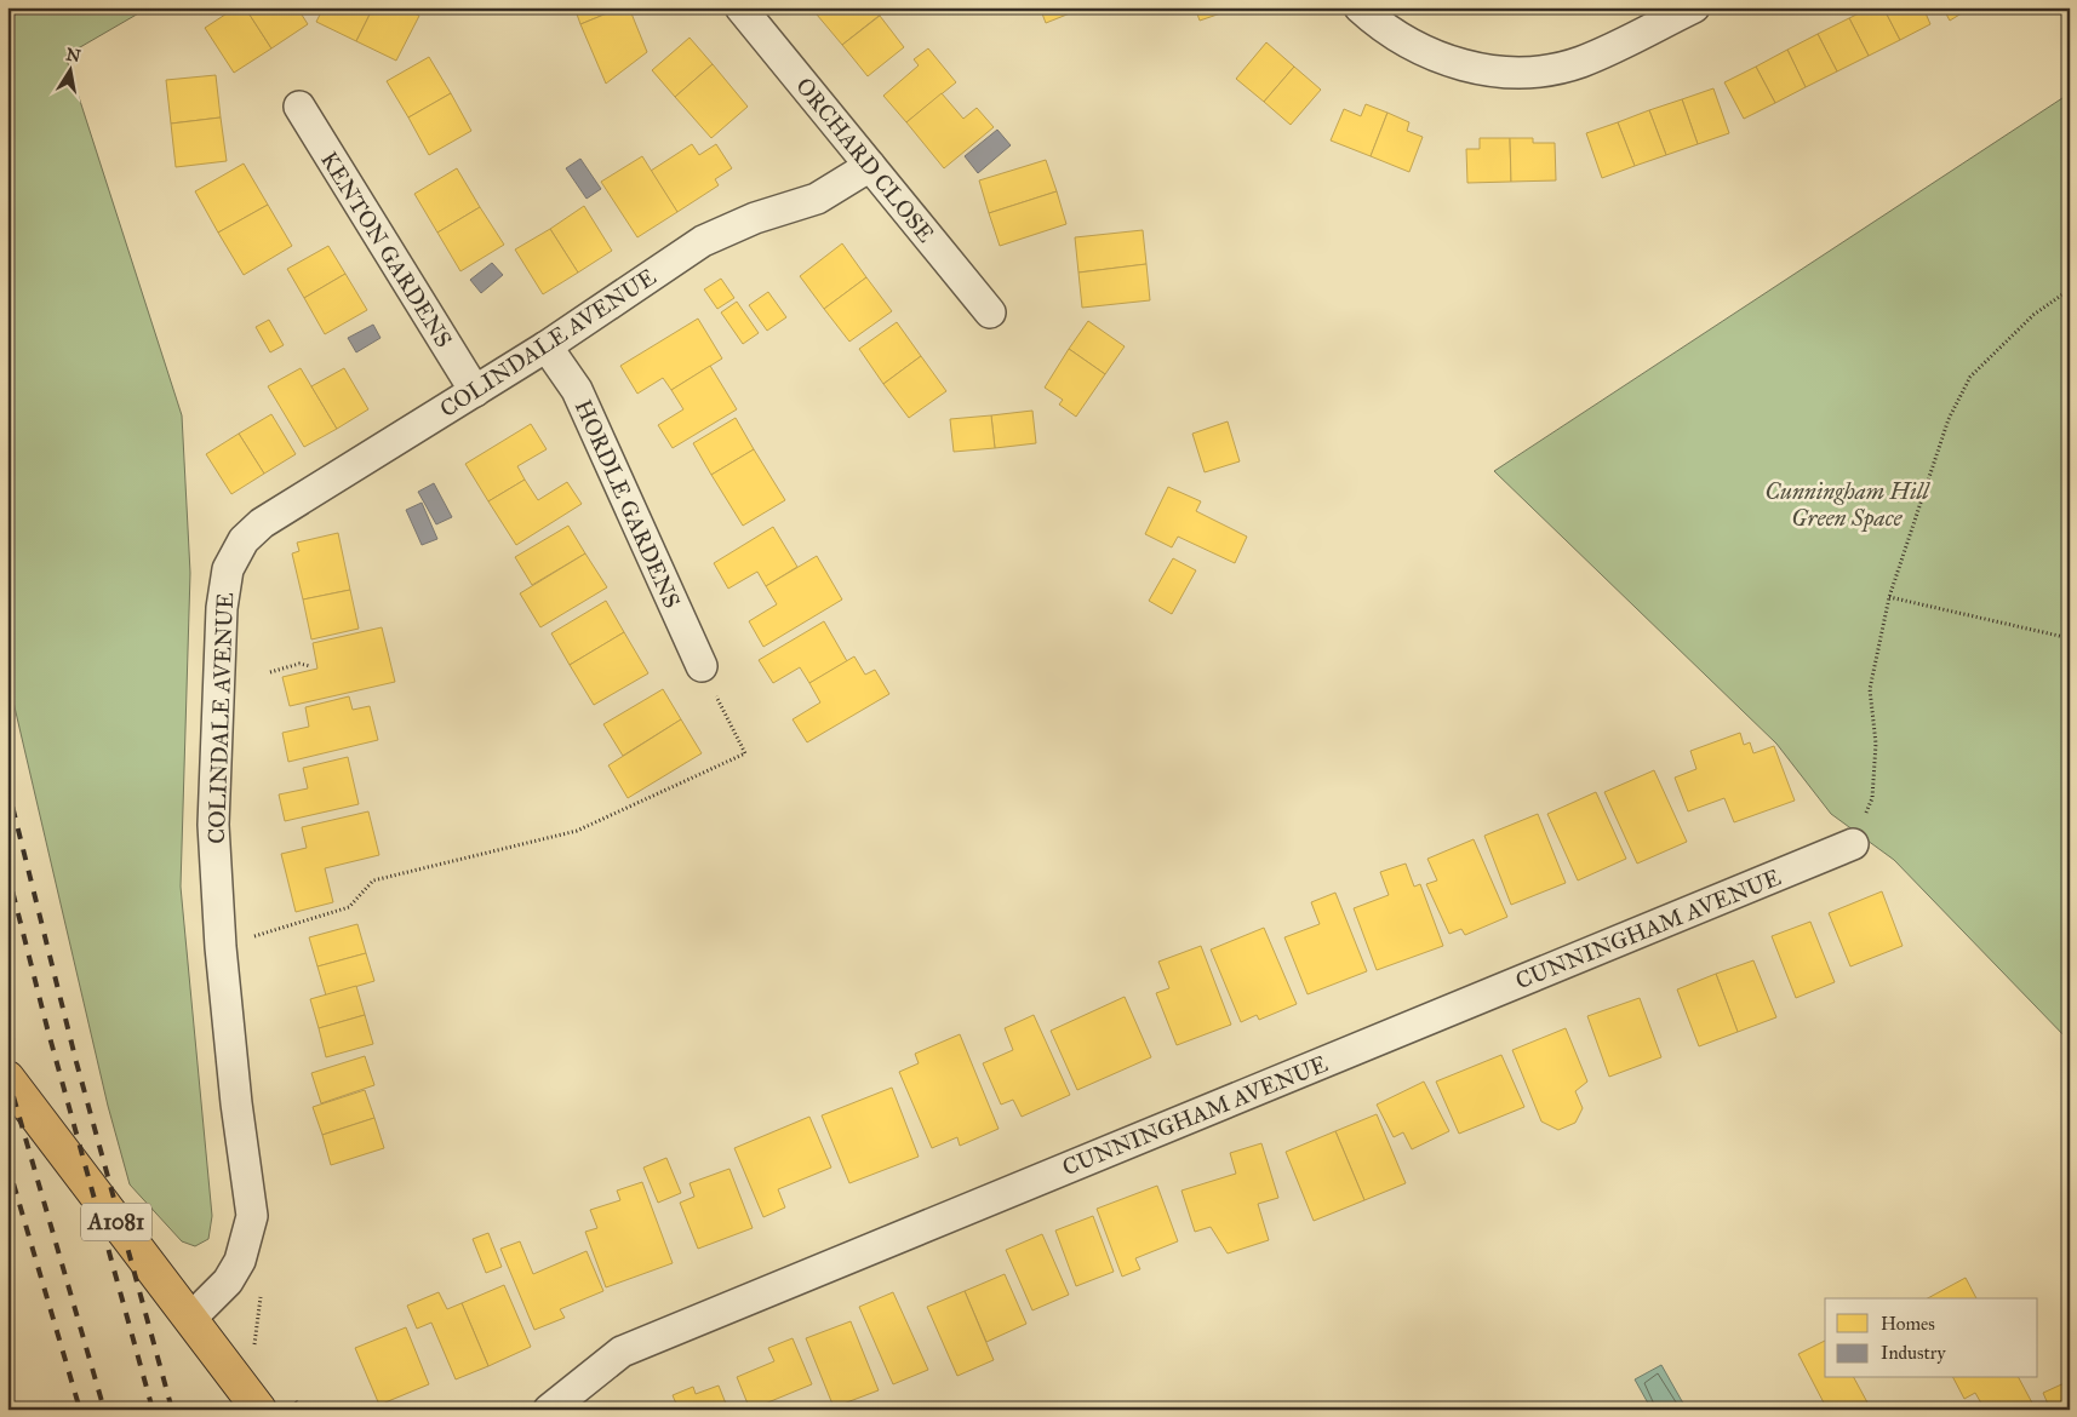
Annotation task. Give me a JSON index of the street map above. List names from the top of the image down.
{
  "streets": {
    "main road": ["A1081"],
    "street": [
      "ORCHARD CLOSE",
      "KENTON GARDENS",
      "COLINDALE AVENUE",
      "HORDLE GARDENS",
      "CUNNINGHAM AVENUE"
    ]
  },
  "crossings": [
    ["ORCHARD CLOSE", "COLINDALE AVENUE"],
    ["KENTON GARDENS", "COLINDALE AVENUE"],
    ["COLINDALE AVENUE", "HORDLE GARDENS"],
    ["COLINDALE AVENUE", "A1081"]
  ],
  "parks": ["Cunningham Hill Green Space"],
  "legend": ["Homes", "Industry"],
  "north": "top"
}
